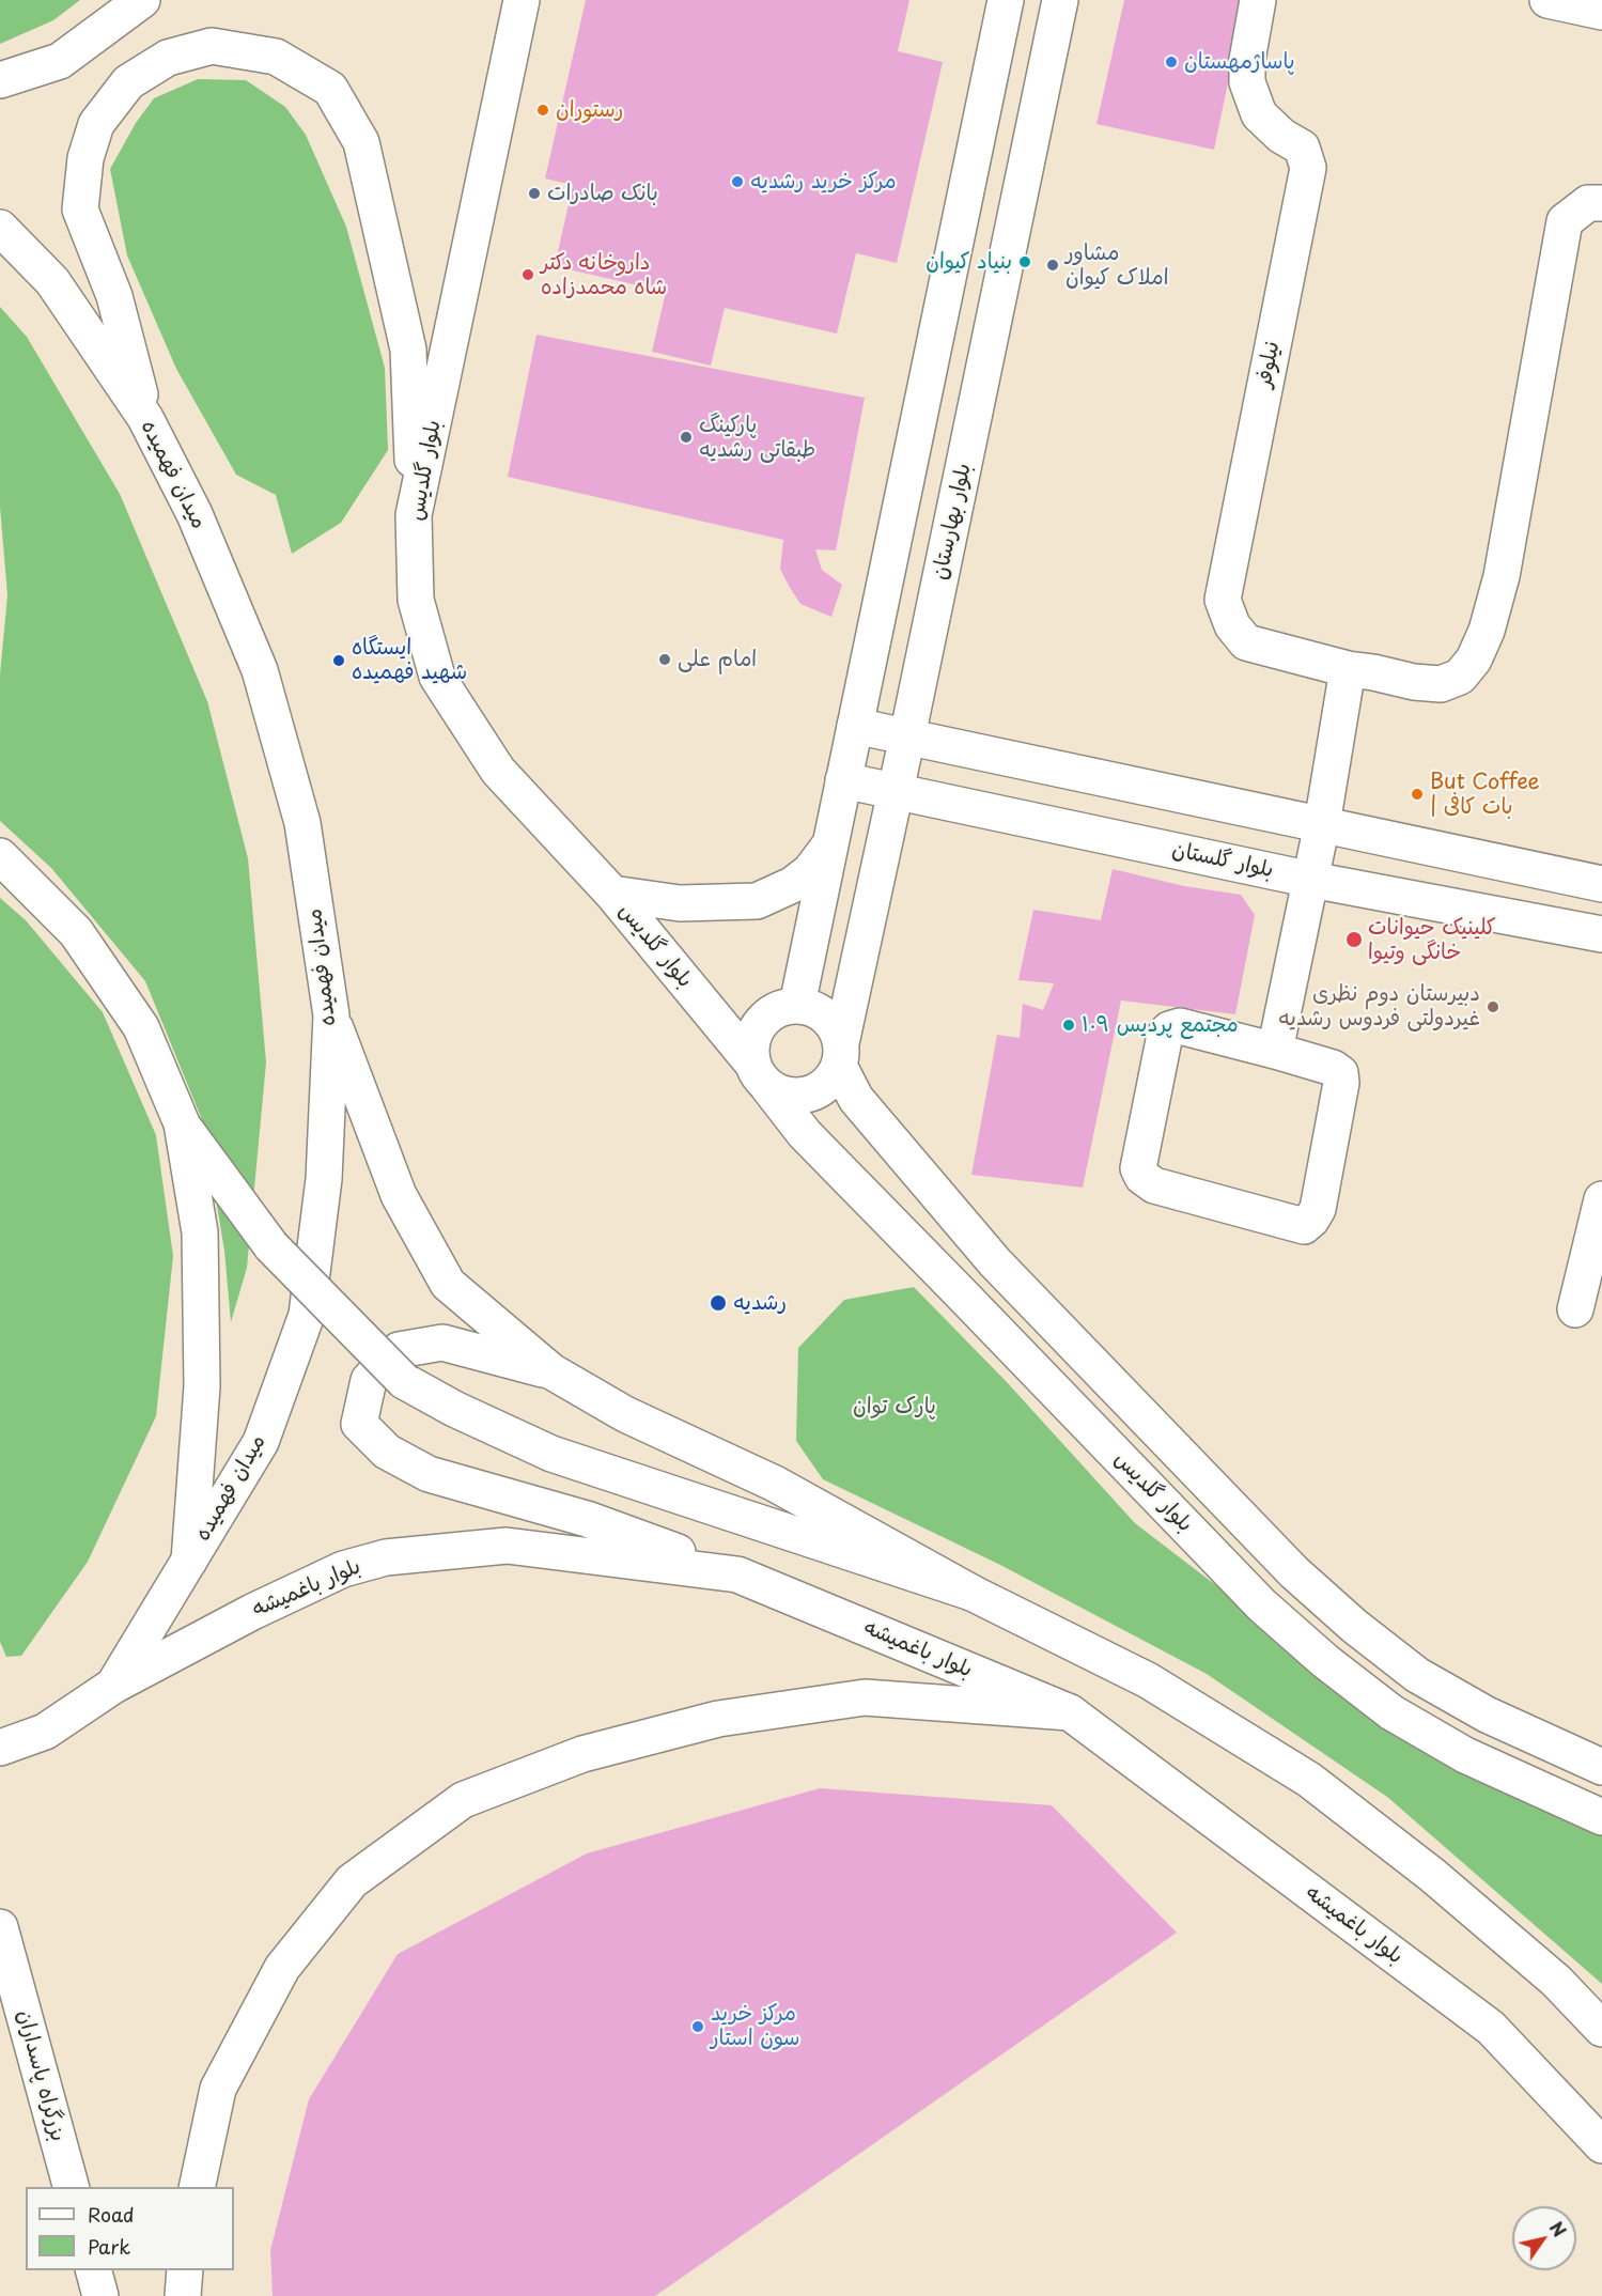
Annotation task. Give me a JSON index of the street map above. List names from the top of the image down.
{
  "streets": {
    "main road": [
      "نیلوفر",
      "بلوار گلدیس",
      "میدان فهمیده",
      "بلوار بهارستان",
      "بلوار گلستان",
      "بلوار باغمیشه",
      "بزرگراه پاسداران"
    ]
  },
  "crossings": [
    ["بلوار گلدیس", "بلوار بهارستان"],
    ["میدان فهمیده", "بلوار باغمیشه"],
    ["بلوار بهارستان", "بلوار گلستان"]
  ],
  "parks": ["پارک توان"],
  "places": [
    "پاساژمهستان",
    "رستوران",
    "مرکز خرید رشدیه",
    "بانک صادرات",
    "بنیاد کیوان",
    "مشاور املاک کیوان",
    "داروخانه دکتر شاه محمدزاده",
    "پارکینگ طبقاتی رشدیه",
    "امام علی",
    "ایستگاه شهید فهمیده",
    "But Coffee | بات کافی",
    "کلینیک حیوانات خانگی وتیوا",
    "دبیرستان دوم نظری غیردولتی فردوس رشدیه",
    "مجتمع پردیس ۱۰۹",
    "رشدیه",
    "مرکز خرید سون استار"
  ],
  "legend": ["Road", "Park"],
  "north": "top right"
}
